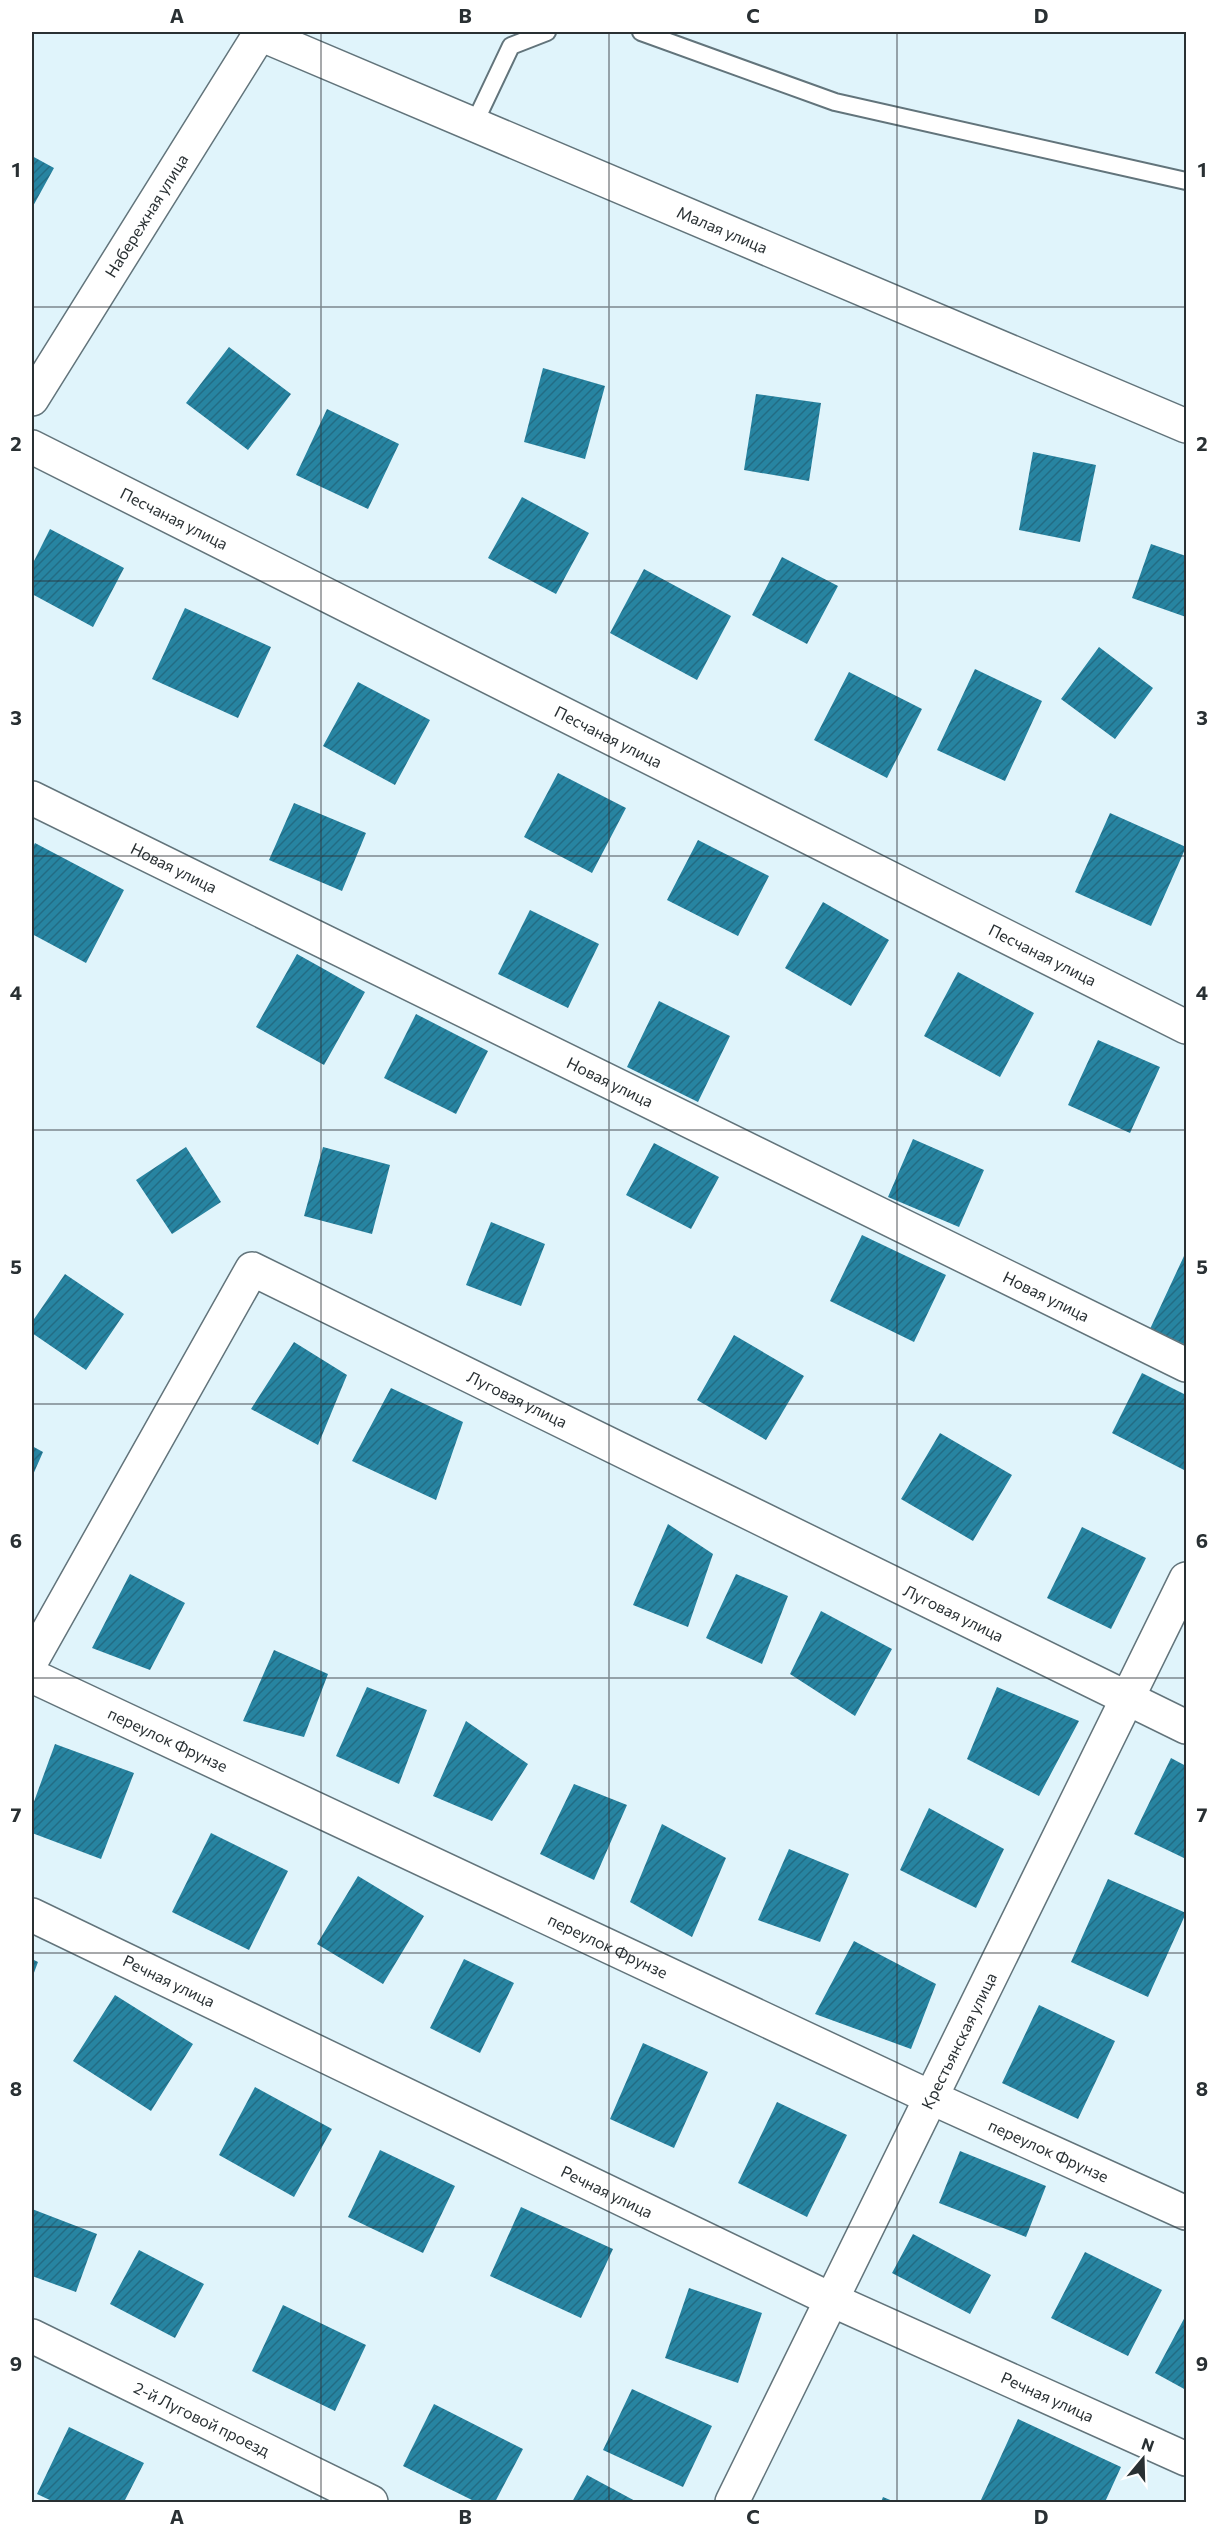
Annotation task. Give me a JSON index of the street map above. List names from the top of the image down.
{
  "streets": {
    "street": [
      "Набережная улица",
      "Малая улица",
      "Песчаная улица",
      "Новая улица",
      "Луговая улица",
      "переулок Фрунзе",
      "Речная улица",
      "Крестьянская улица",
      "2-й Луговой проезд"
    ]
  },
  "crossings": [
    ["Набережная улица", "Малая улица"],
    ["Луговая улица", "Крестьянская улица"],
    ["переулок Фрунзе", "Крестьянская улица"],
    ["Речная улица", "Крестьянская улица"]
  ],
  "north": "top",
  "grid": {
    "columns": [
      "A",
      "B",
      "C",
      "D"
    ],
    "rows": [
      "1",
      "2",
      "3",
      "4",
      "5",
      "6",
      "7",
      "8",
      "9"
    ]
  }
}
